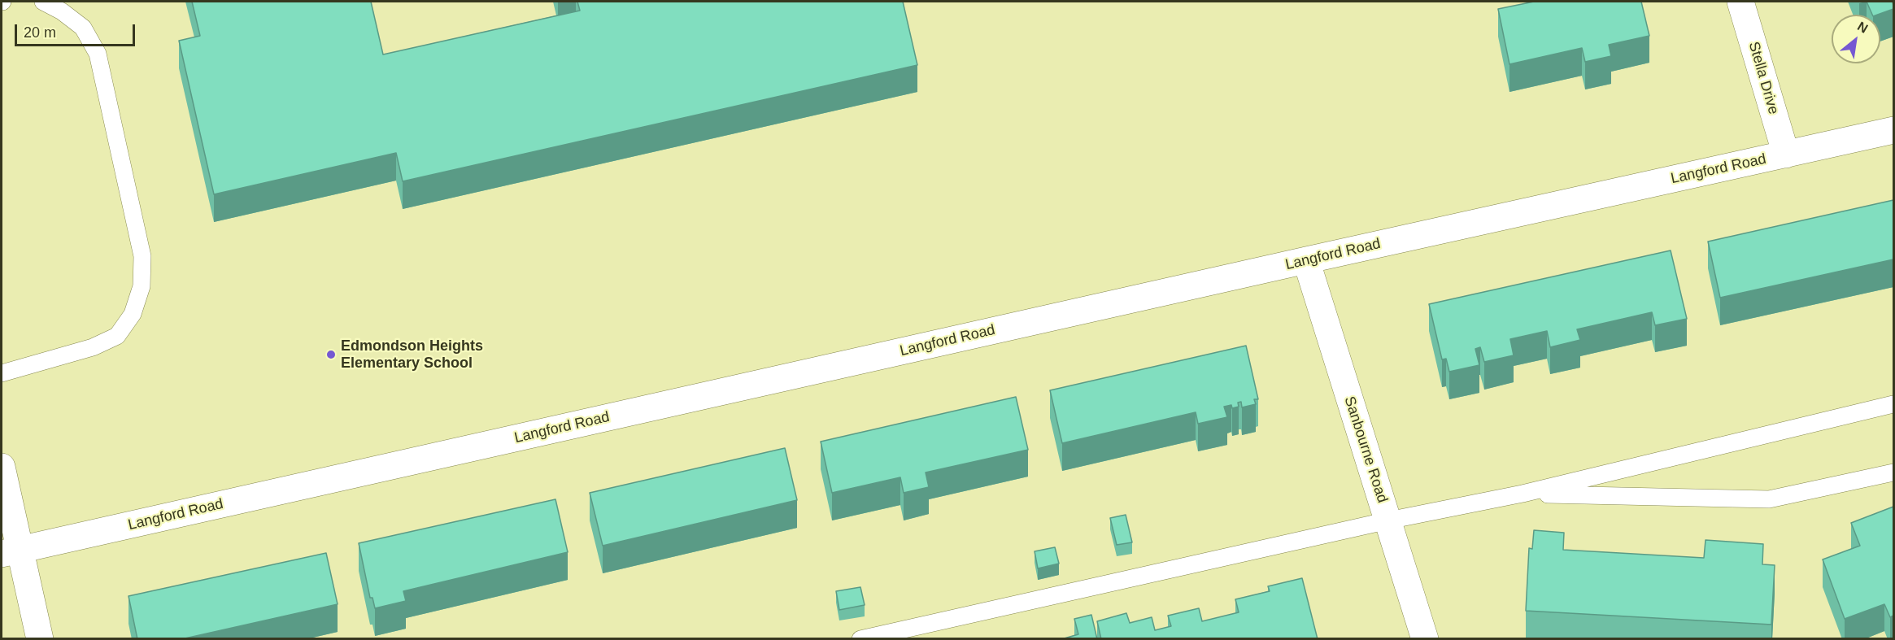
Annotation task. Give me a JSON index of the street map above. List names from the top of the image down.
{
  "streets": {
    "street": ["Stella Drive", "Langford Road", "Sanbourne Road"]
  },
  "crossings": [
    ["Stella Drive", "Langford Road"],
    ["Langford Road", "Sanbourne Road"]
  ],
  "places": ["Edmondson Heights Elementary School"],
  "scale_bar": "20 m",
  "north": "top right"
}
